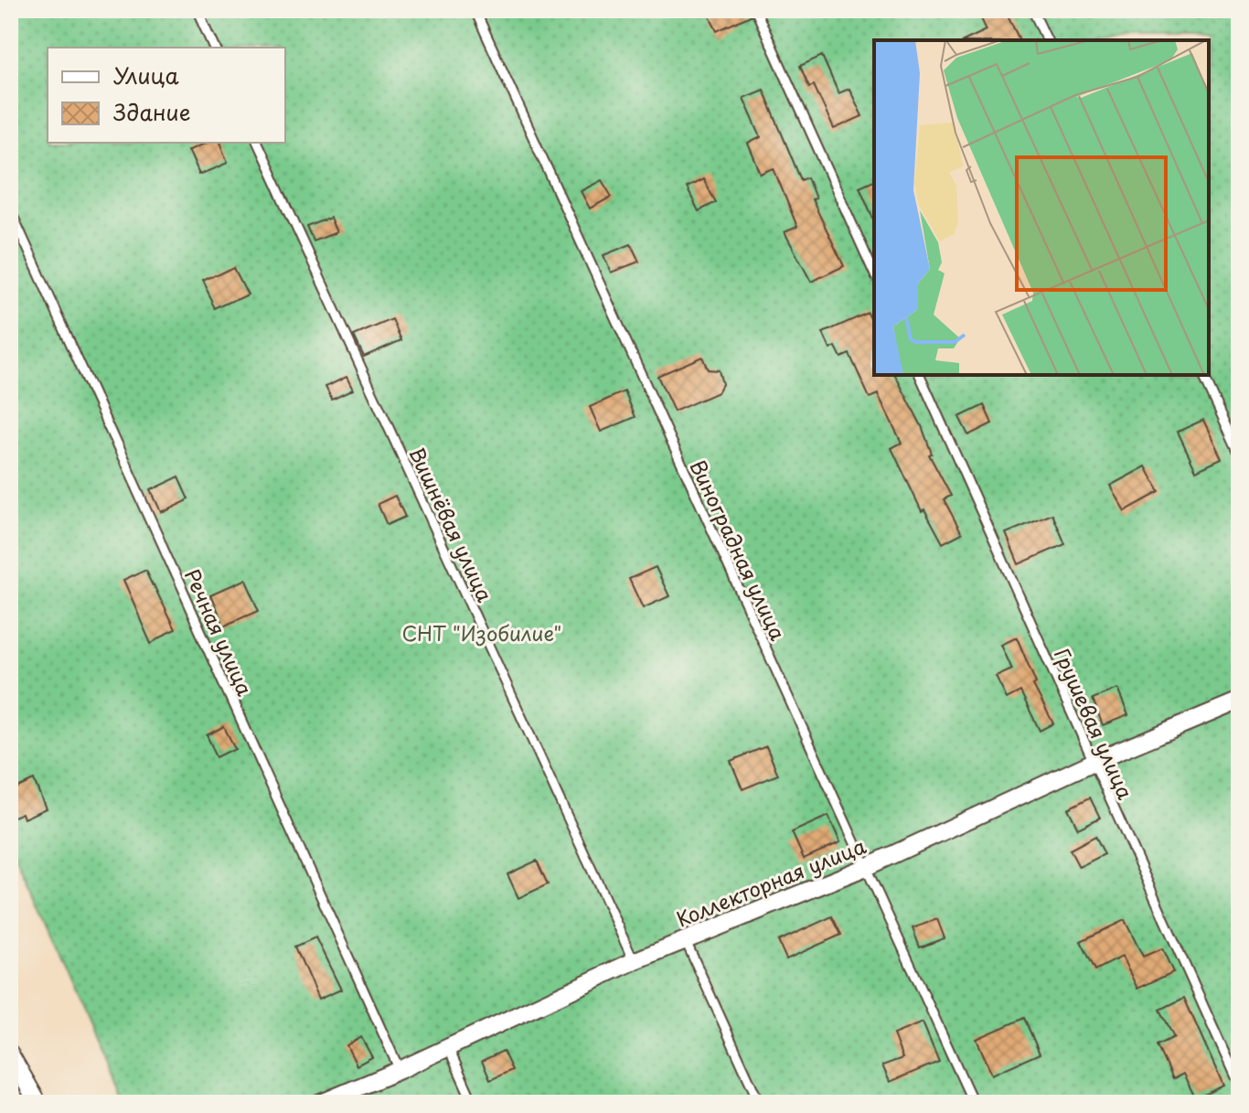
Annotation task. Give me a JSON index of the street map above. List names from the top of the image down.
{
  "streets": {
    "street": ["Коллекторная улица"],
    "lane": [
      "Вишнёвая улица",
      "Виноградная улица",
      "Речная улица",
      "Грушевая улица"
    ]
  },
  "crossings": [
    ["Вишнёвая улица", "Коллекторная улица"],
    ["Виноградная улица", "Коллекторная улица"],
    ["Речная улица", "Коллекторная улица"],
    ["Грушевая улица", "Коллекторная улица"]
  ],
  "parks": ["СНТ \"Изобилие\""],
  "legend": ["Улица", "Здание"]
}
